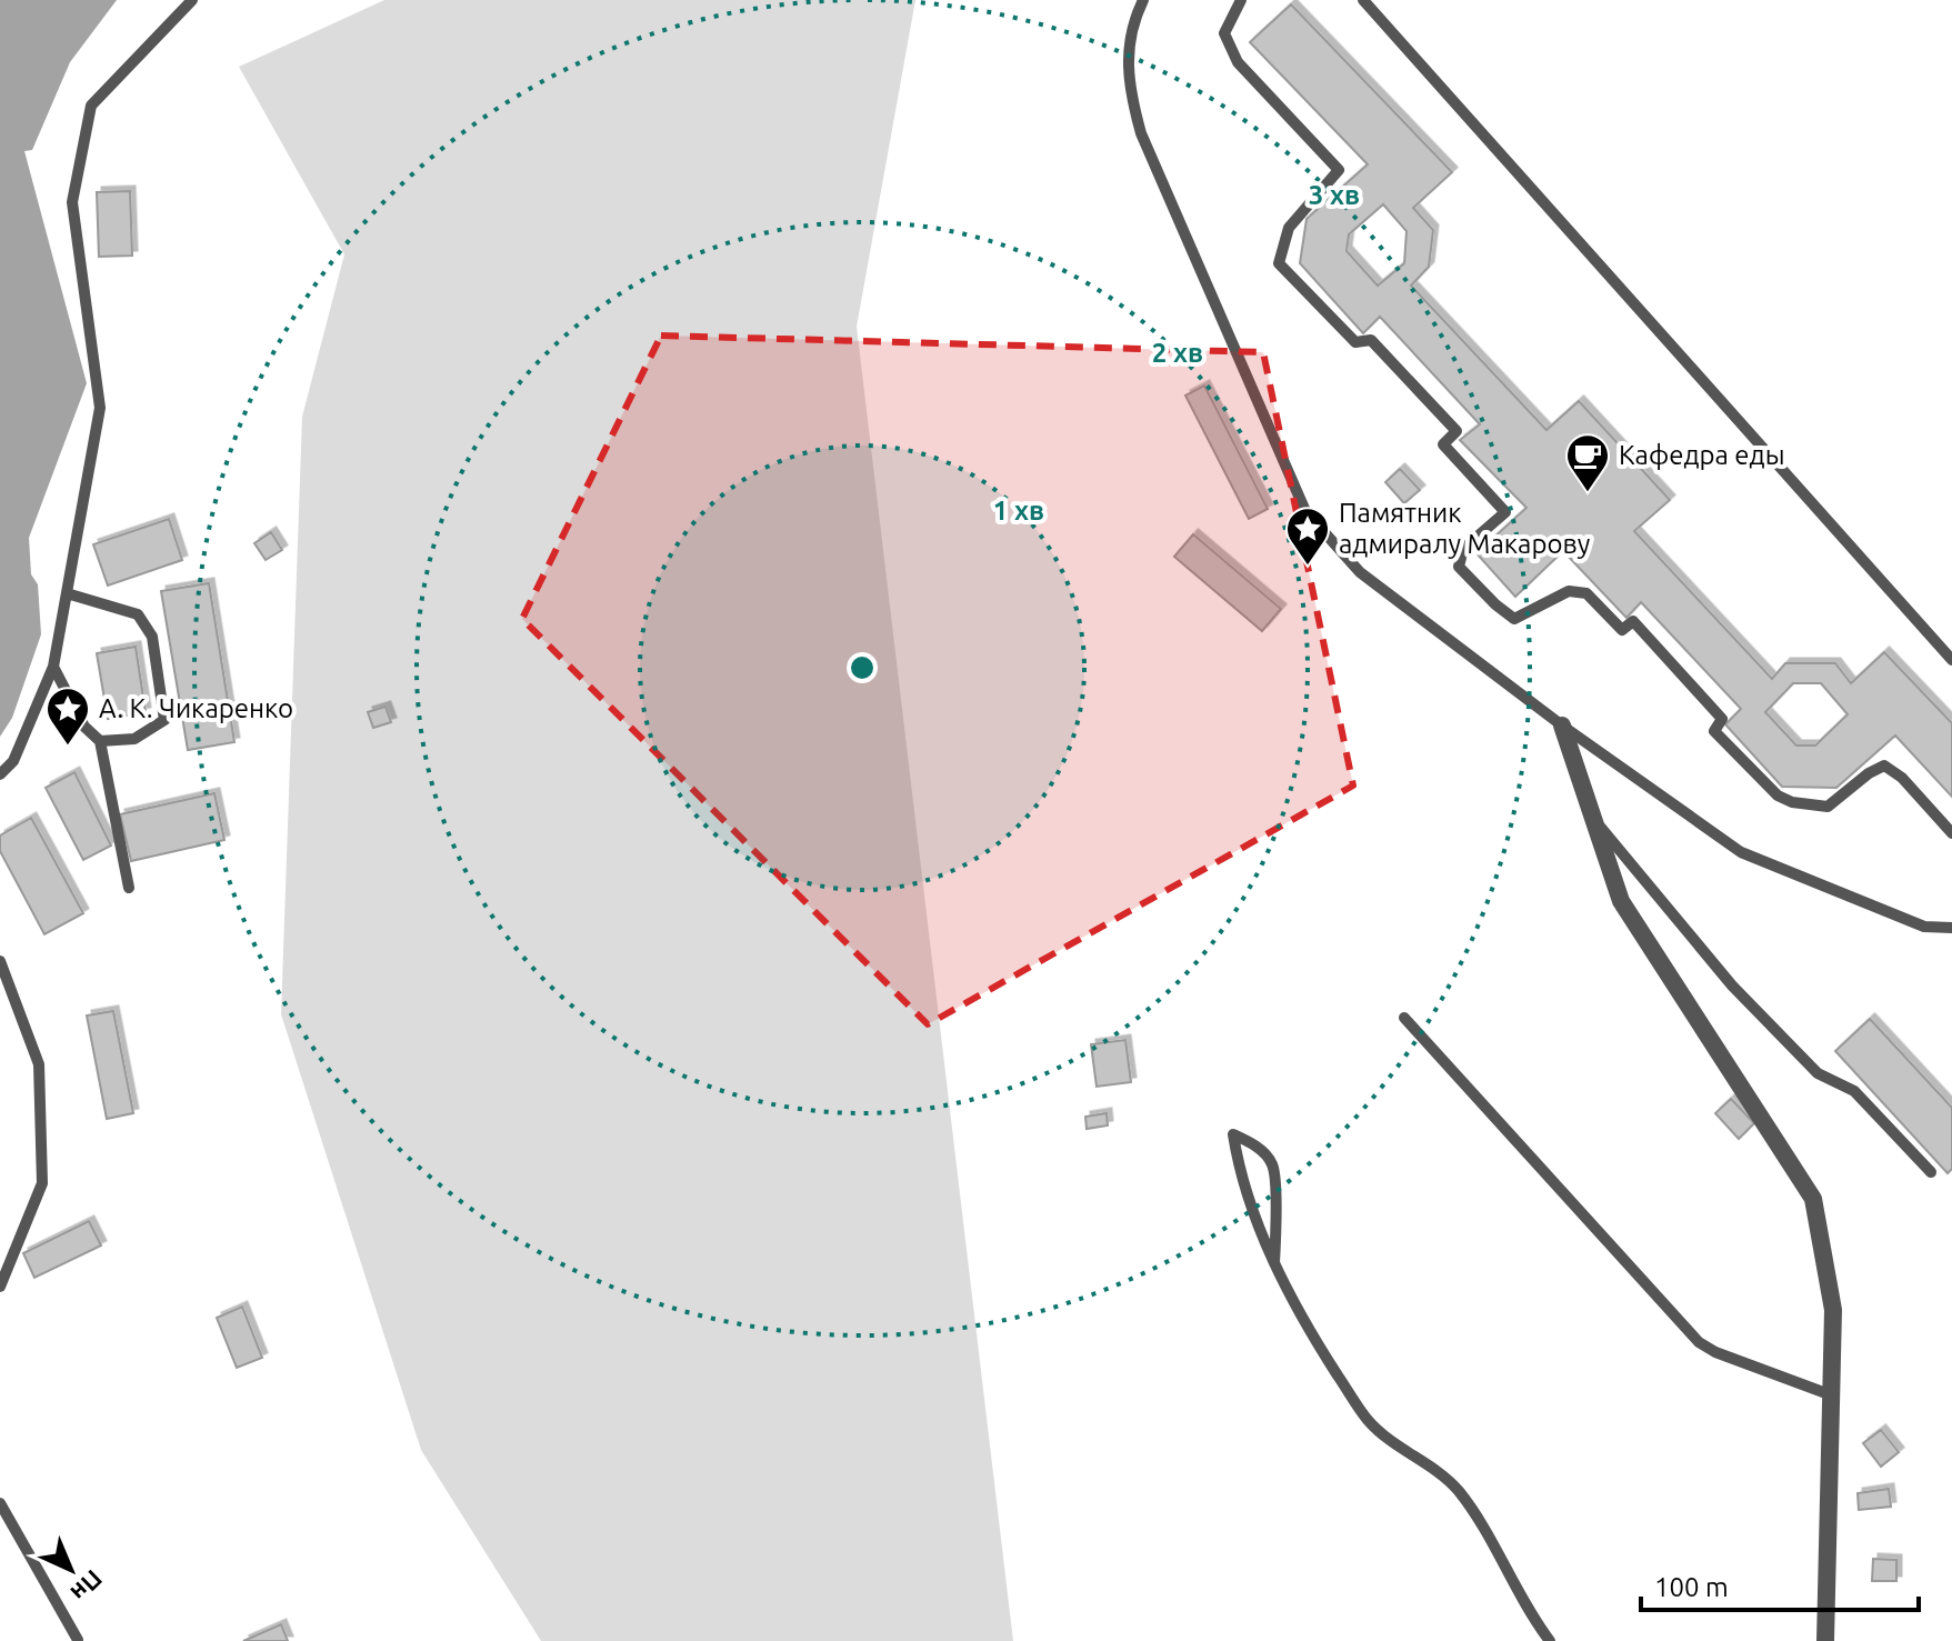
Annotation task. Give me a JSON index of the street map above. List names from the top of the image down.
{
  "places": {
    "cafe": ["Кафедра еды"],
    "place": ["Памятник адмиралу Макарову", "А. К. Чикаренко"]
  },
  "scale_bar": "100 m",
  "north": "bottom right",
  "rings": ["3 хв", "2 хв", "1 хв"]
}
